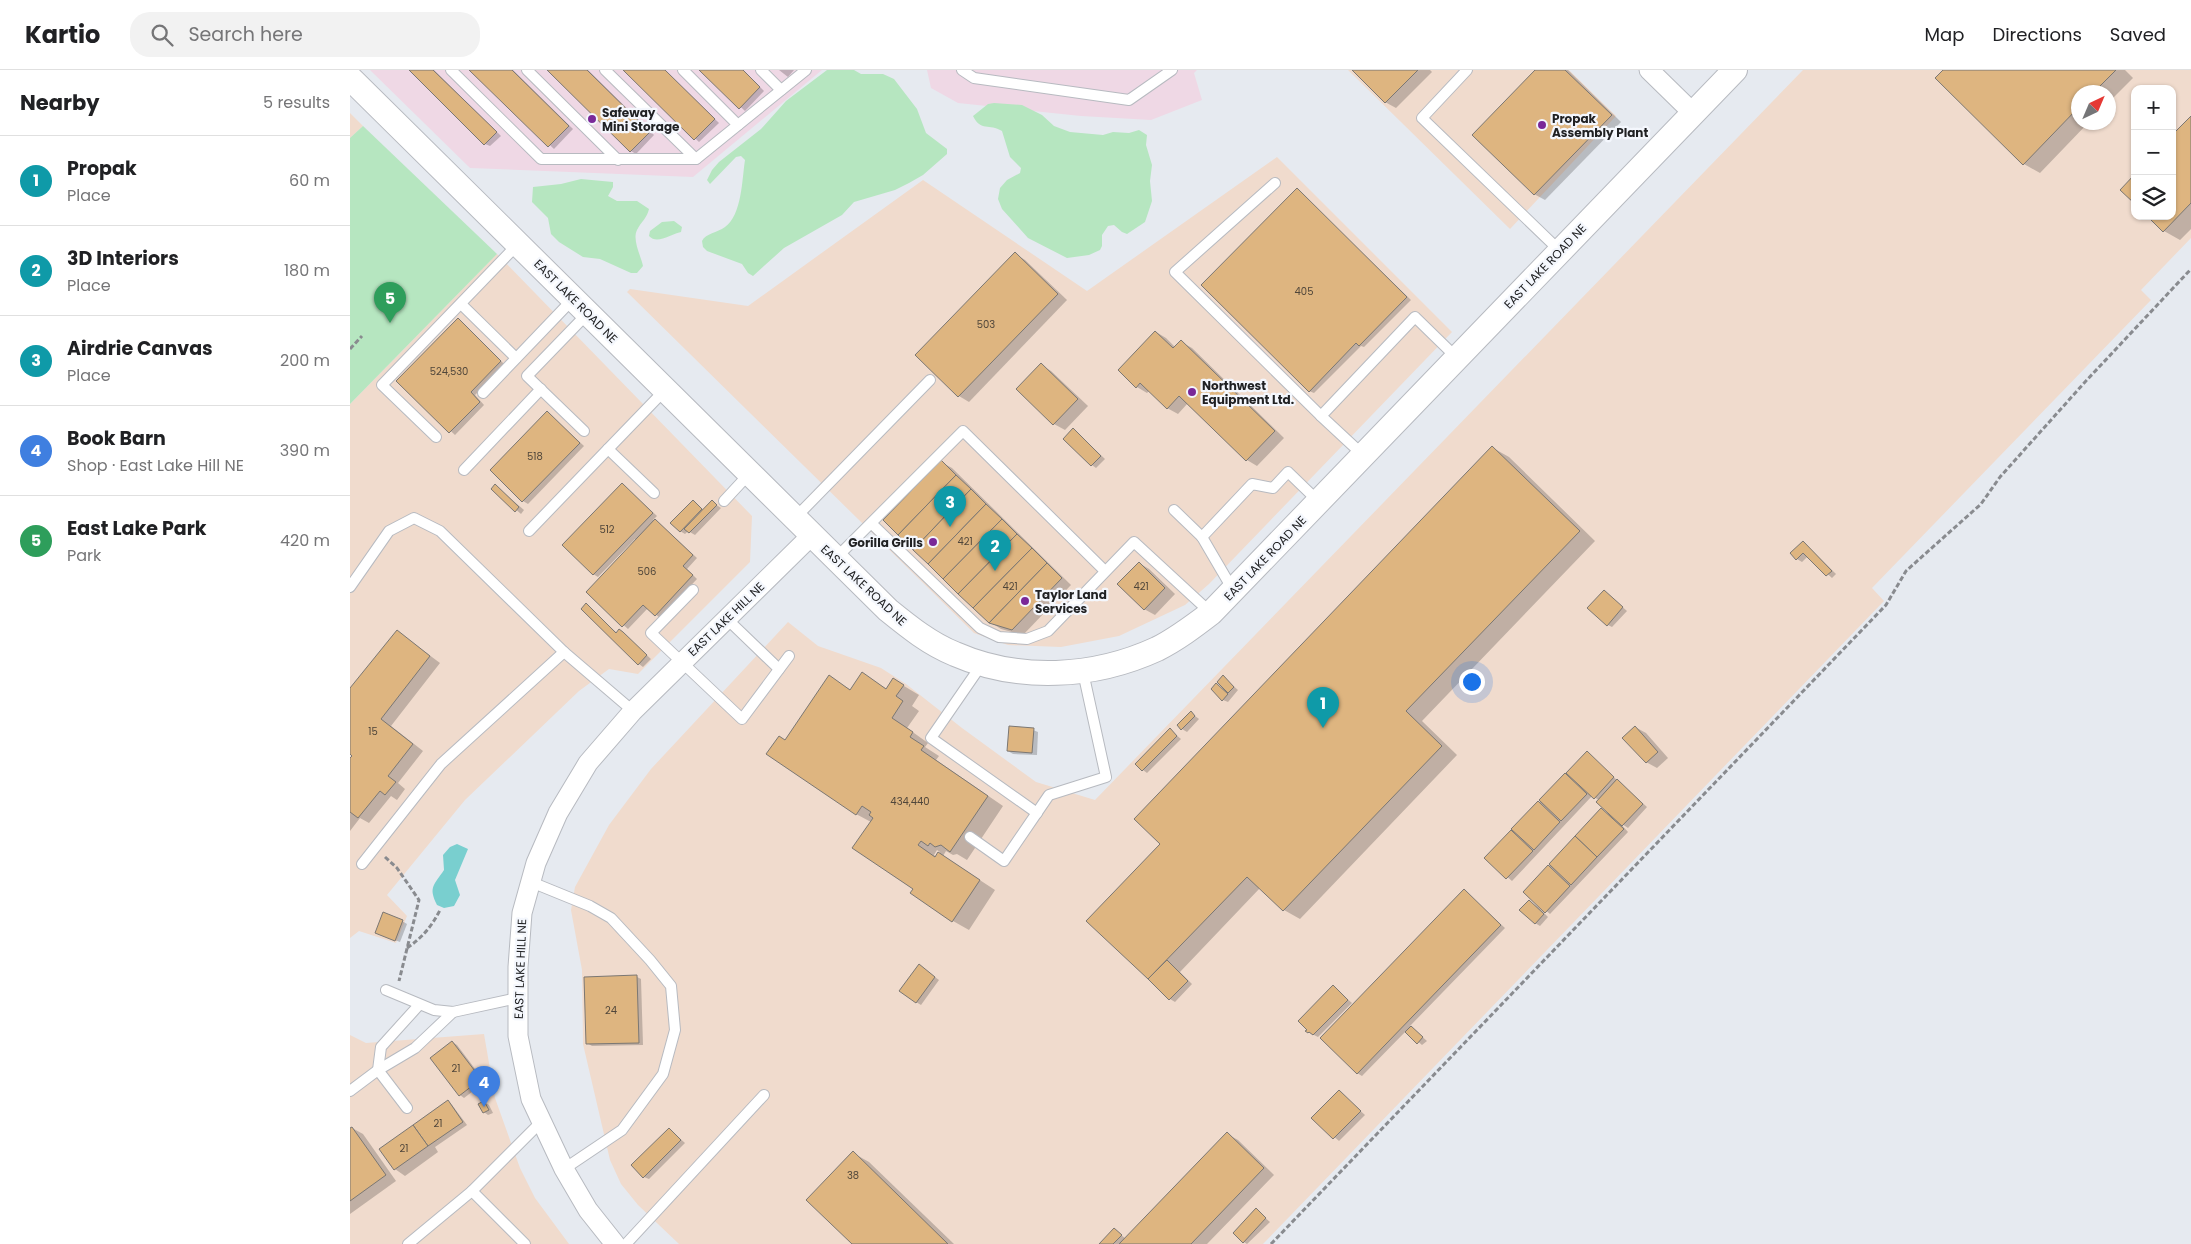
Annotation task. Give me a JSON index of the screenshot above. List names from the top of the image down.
{
  "streets": {
    "street": ["EAST LAKE ROAD NE", "EAST LAKE HILL NE"]
  },
  "crossings": [
    ["EAST LAKE ROAD NE", "EAST LAKE HILL NE"]
  ],
  "places": [
    "Safeway Mini Storage",
    "Propak Assembly Plant",
    "Northwest Equipment Ltd.",
    "Gorilla Grills",
    "Taylor Land Services"
  ],
  "house_numbers": [
    "405",
    "503",
    "524,530",
    "518",
    "512",
    "421",
    "506",
    "421",
    "421",
    "15",
    "434,440",
    "24",
    "21",
    "21",
    "21",
    "38"
  ],
  "north": "top right",
  "page": {
    "header": "Kartio",
    "search": "Search here",
    "nav": ["Map", "Directions", "Saved"],
    "heading": ["Nearby", "5 results"],
    "map_buttons": ["+", "−"],
    "list": [
      {
        "mark": "1",
        "name": "Propak",
        "note": "Place",
        "value": "60 m"
      },
      {
        "mark": "2",
        "name": "3D Interiors",
        "note": "Place",
        "value": "180 m"
      },
      {
        "mark": "3",
        "name": "Airdrie Canvas",
        "note": "Place",
        "value": "200 m"
      },
      {
        "mark": "4",
        "name": "Book Barn",
        "note": "Shop · East Lake Hill NE",
        "value": "390 m"
      },
      {
        "mark": "5",
        "name": "East Lake Park",
        "note": "Park",
        "value": "420 m"
      }
    ],
    "pins": [
      "5",
      "3",
      "2",
      "1",
      "4"
    ]
  }
}
